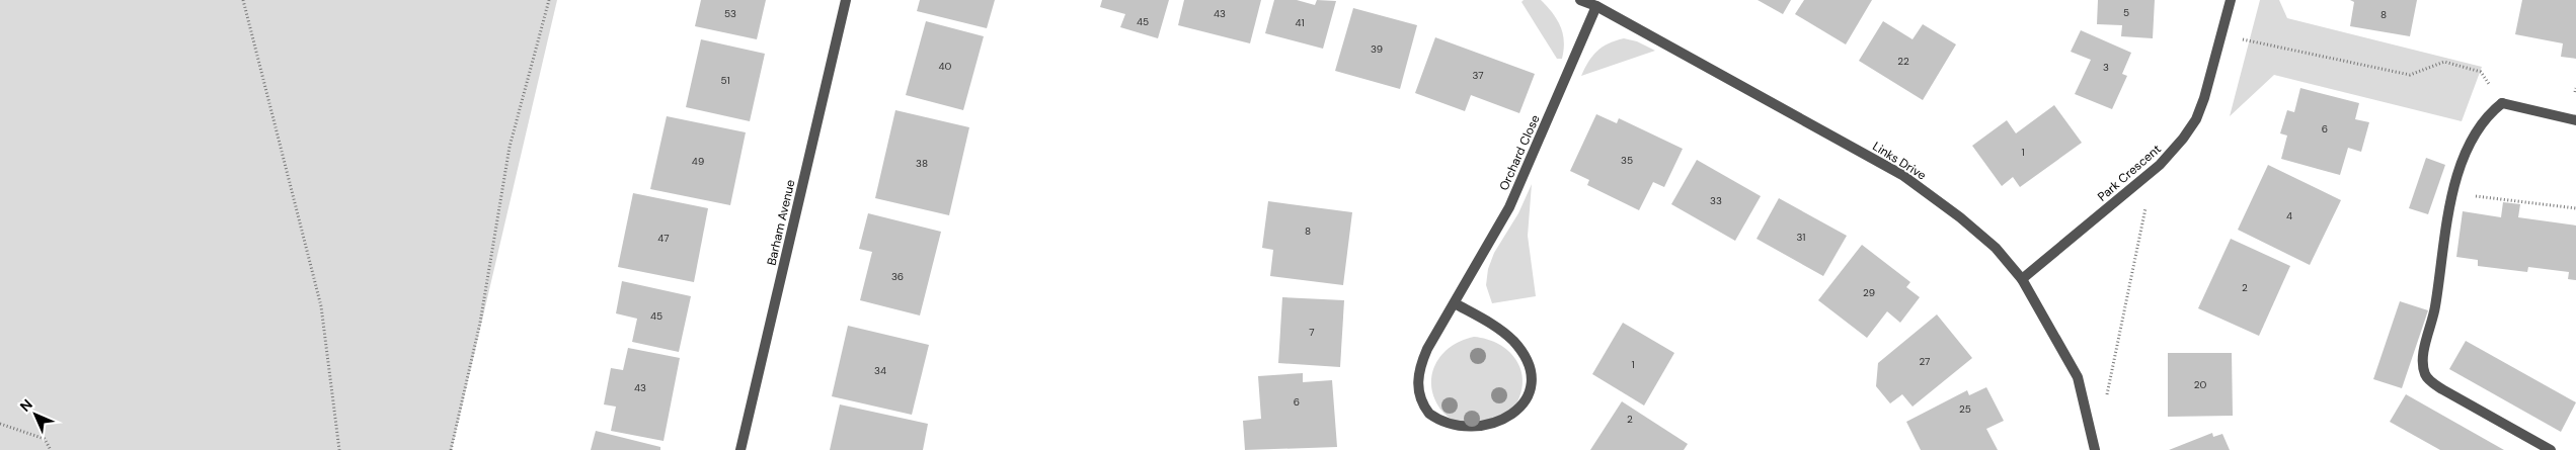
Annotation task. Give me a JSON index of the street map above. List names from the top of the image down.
{
  "streets": {
    "street": [
      "Orchard Close",
      "Links Drive",
      "Park Crescent",
      "Barham Avenue"
    ]
  },
  "crossings": [
    ["Orchard Close", "Links Drive"],
    ["Links Drive", "Park Crescent"]
  ],
  "house_numbers": [
    "5",
    "53",
    "43",
    "8",
    "45",
    "41",
    "39",
    "22",
    "40",
    "3",
    "37",
    "51",
    "6",
    "1",
    "35",
    "49",
    "38",
    "33",
    "4",
    "8",
    "31",
    "47",
    "36",
    "2",
    "29",
    "45",
    "7",
    "27",
    "1",
    "34",
    "20",
    "43",
    "6",
    "25",
    "2"
  ],
  "north": "top left"
}
